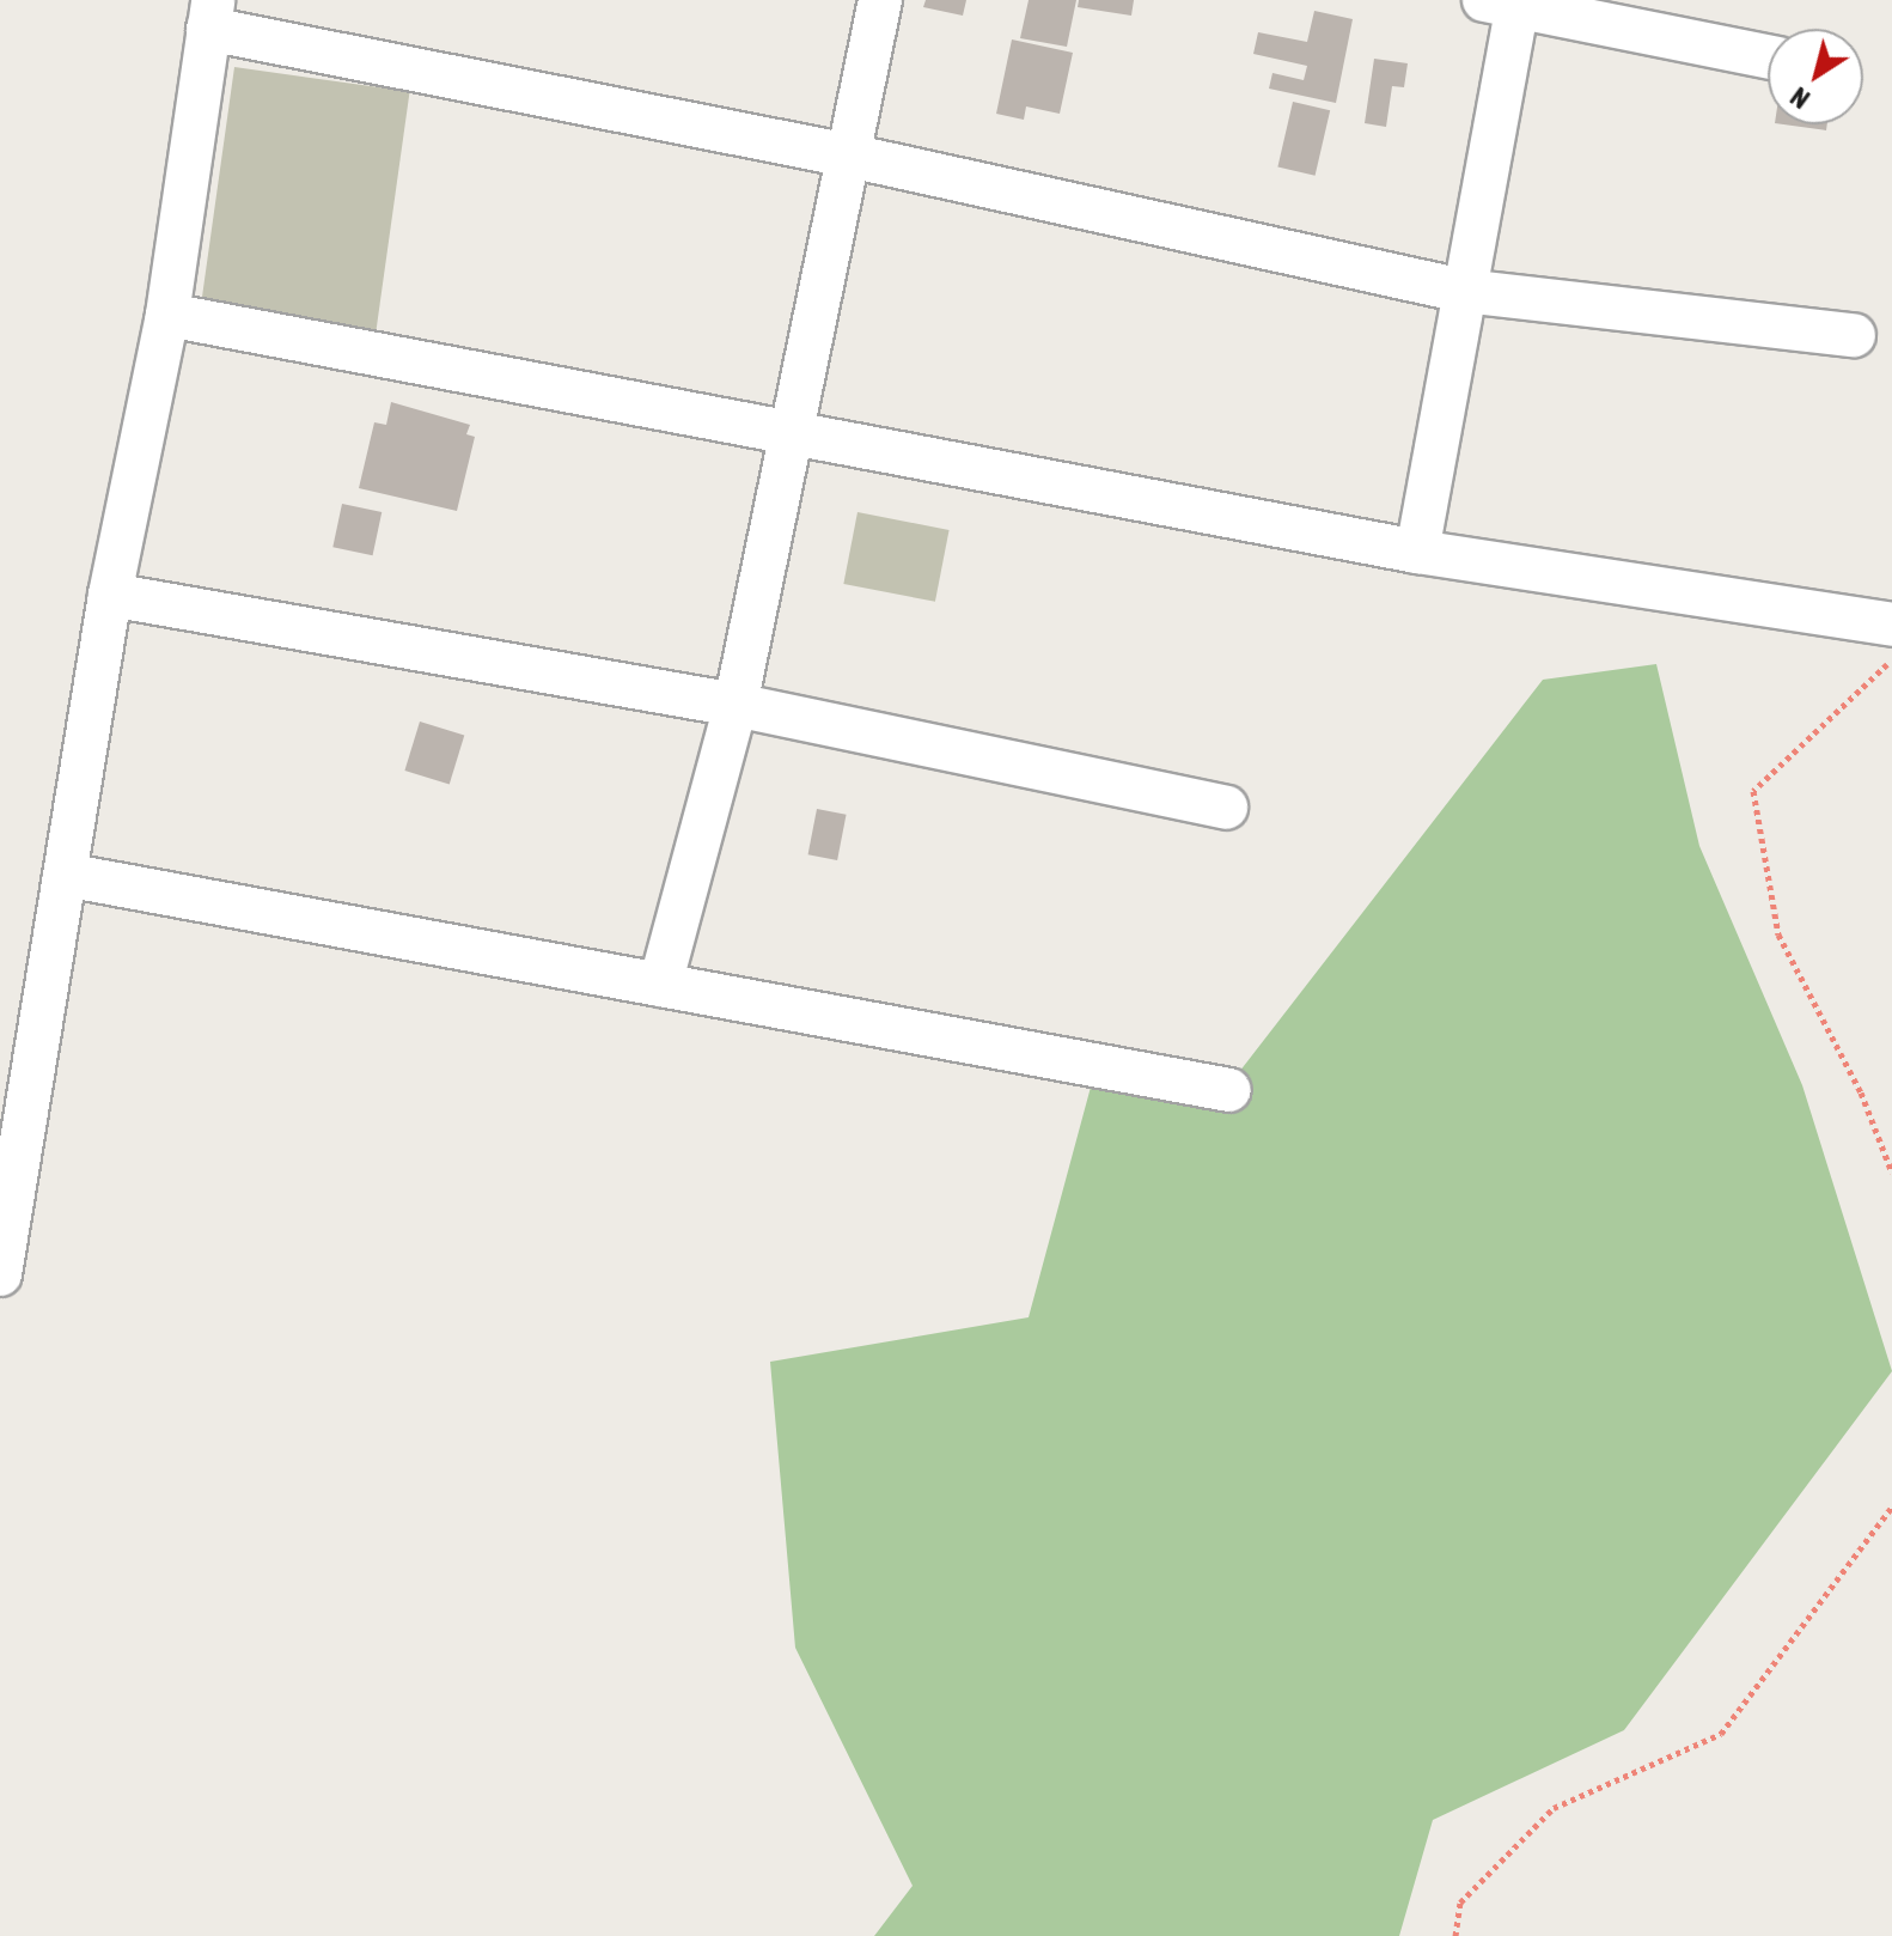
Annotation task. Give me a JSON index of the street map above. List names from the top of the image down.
{
  "north": "bottom left"
}
